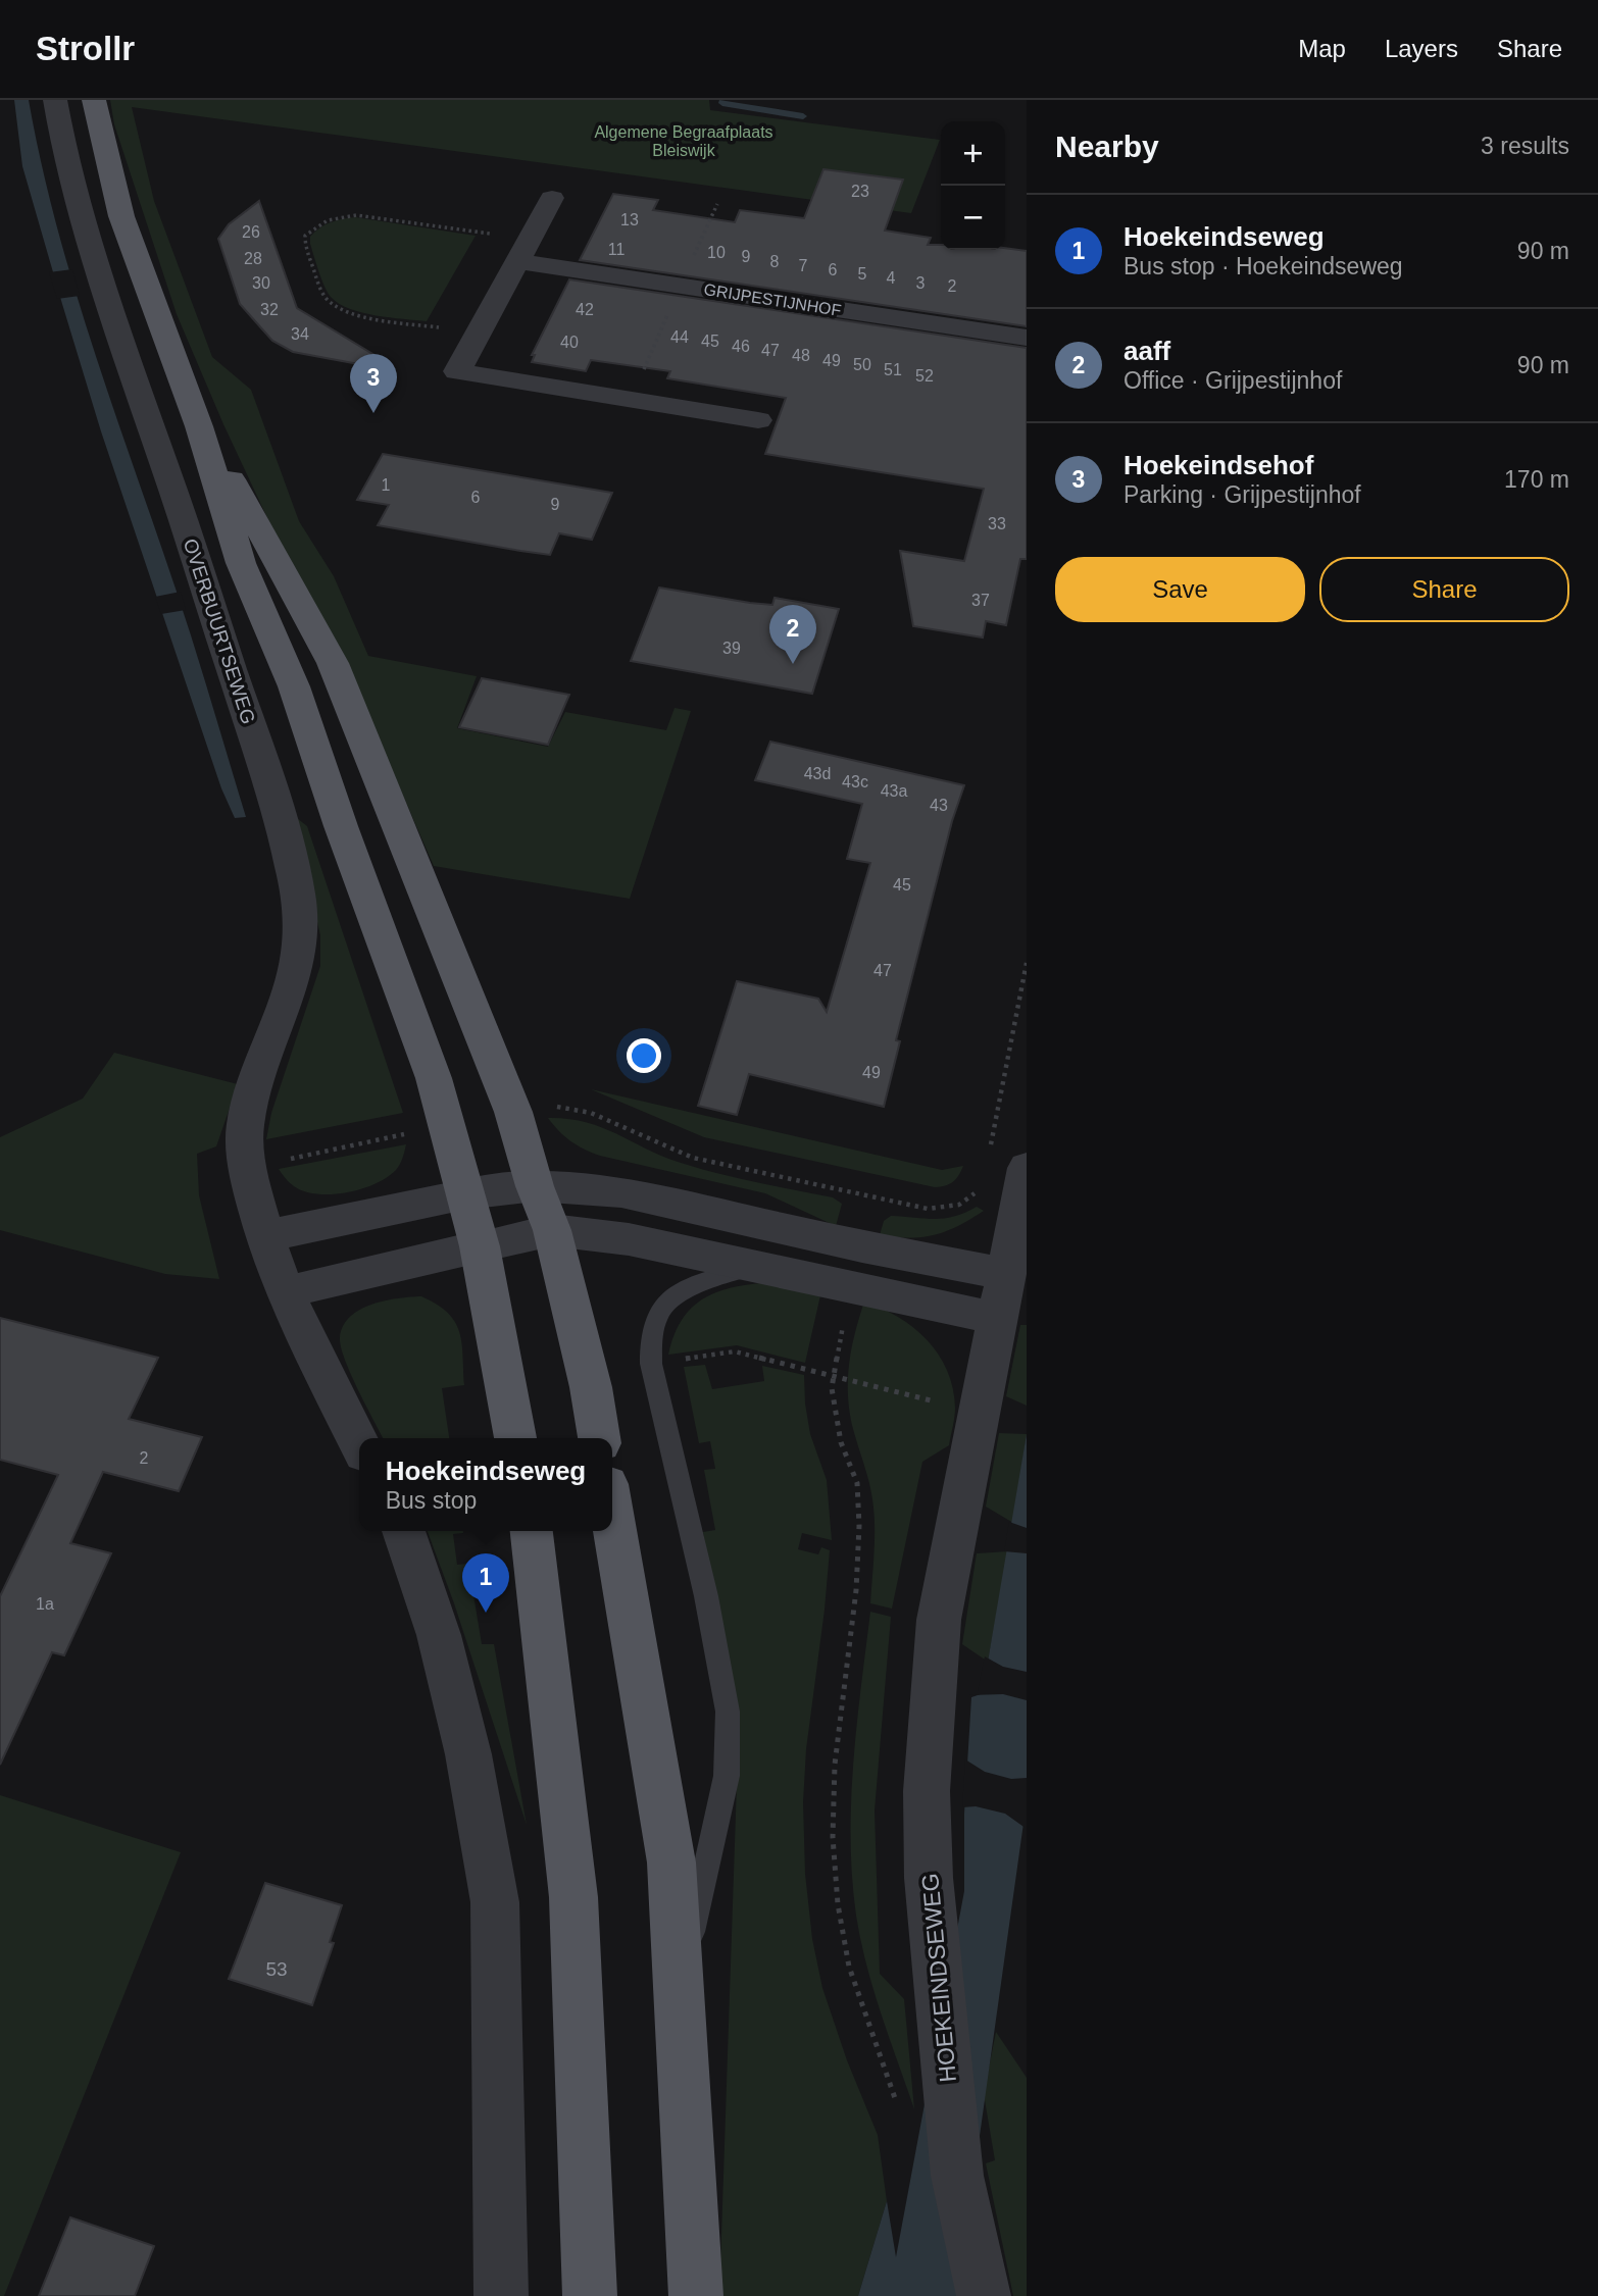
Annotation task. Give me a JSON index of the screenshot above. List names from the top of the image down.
{
  "streets": {
    "street": ["GRIJPESTIJNHOF", "OVERBUURTSEWEG", "HOEKEINDSEWEG"]
  },
  "parks": ["Algemene Begraafplaats Bleiswijk"],
  "house_numbers": [
    "23",
    "13",
    "26",
    "11",
    "10",
    "9",
    "28",
    "8",
    "7",
    "6",
    "5",
    "4",
    "30",
    "3",
    "2",
    "32",
    "42",
    "34",
    "44",
    "45",
    "40",
    "46",
    "47",
    "48",
    "49",
    "50",
    "51",
    "52",
    "1",
    "6",
    "9",
    "33",
    "37",
    "39",
    "43d",
    "43c",
    "43a",
    "43",
    "45",
    "47",
    "49",
    "2",
    "1a",
    "53"
  ],
  "page": {
    "header": "Strollr",
    "nav": ["Map", "Layers", "Share"],
    "heading": ["Nearby", "3 results"],
    "map_buttons": ["+", "−"],
    "list": [
      {
        "mark": "1",
        "name": "Hoekeindseweg",
        "note": "Bus stop · Hoekeindseweg",
        "value": "90 m"
      },
      {
        "mark": "2",
        "name": "aaff",
        "note": "Office · Grijpestijnhof",
        "value": "90 m"
      },
      {
        "mark": "3",
        "name": "Hoekeindsehof",
        "note": "Parking · Grijpestijnhof",
        "value": "170 m"
      }
    ],
    "pins": ["3", "2", "1"],
    "buttons": ["Save", "Share"],
    "popup": ["Hoekeindseweg", "Bus stop"]
  }
}
